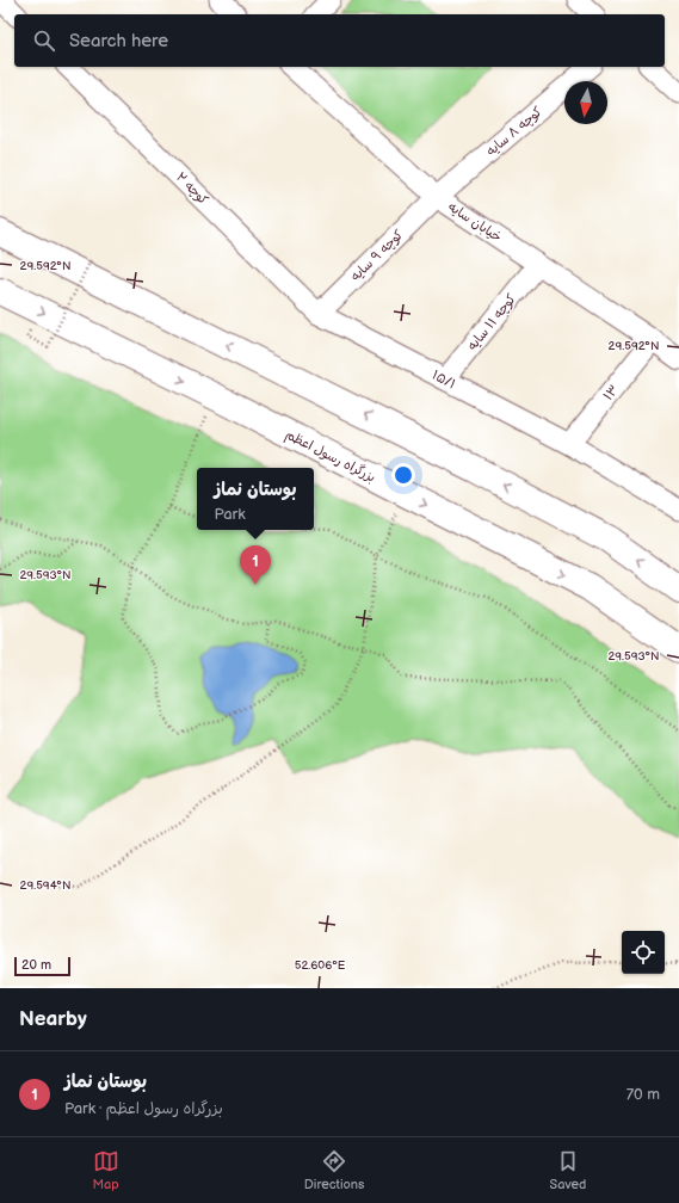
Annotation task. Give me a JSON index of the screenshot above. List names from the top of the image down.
{
  "streets": {
    "highway": ["بزرگراه رسول اعظم"],
    "street": [
      "کوچه ۸ سایه",
      "کوچه ۲",
      "خیابان سایه",
      "کوچه ۹ سایه",
      "کوچه ۱۱ سایه",
      "۱۵/۱",
      "۱۳"
    ]
  },
  "crossings": [
    ["کوچه ۸ سایه", "خیابان سایه"],
    ["کوچه ۸ سایه", "کوچه ۹ سایه"],
    ["کوچه ۲", "کوچه ۹ سایه"],
    ["کوچه ۲", "۱۵/۱"],
    ["خیابان سایه", "کوچه ۹ سایه"],
    ["خیابان سایه", "کوچه ۱۱ سایه"],
    ["خیابان سایه", "۱۳"],
    ["کوچه ۹ سایه", "۱۵/۱"],
    ["کوچه ۱۱ سایه", "۱۵/۱"],
    ["۱۵/۱", "۱۳"]
  ],
  "scale_bar": "20 m",
  "north": "bottom",
  "page": {
    "search": "Search here",
    "popup": ["بوستان نماز", "Park"],
    "pins": "1",
    "scale": "20 m",
    "heading": "Nearby",
    "list": [
      {
        "mark": "1",
        "name": "بوستان نماز",
        "note": "Park · بزرگراه رسول اعظم",
        "value": "70 m"
      }
    ],
    "nav": ["Map", "Directions", "Saved"]
  },
  "coordinates": [
    "29.592°N",
    "29.593°N",
    "29.594°N",
    "52.606°E"
  ]
}
